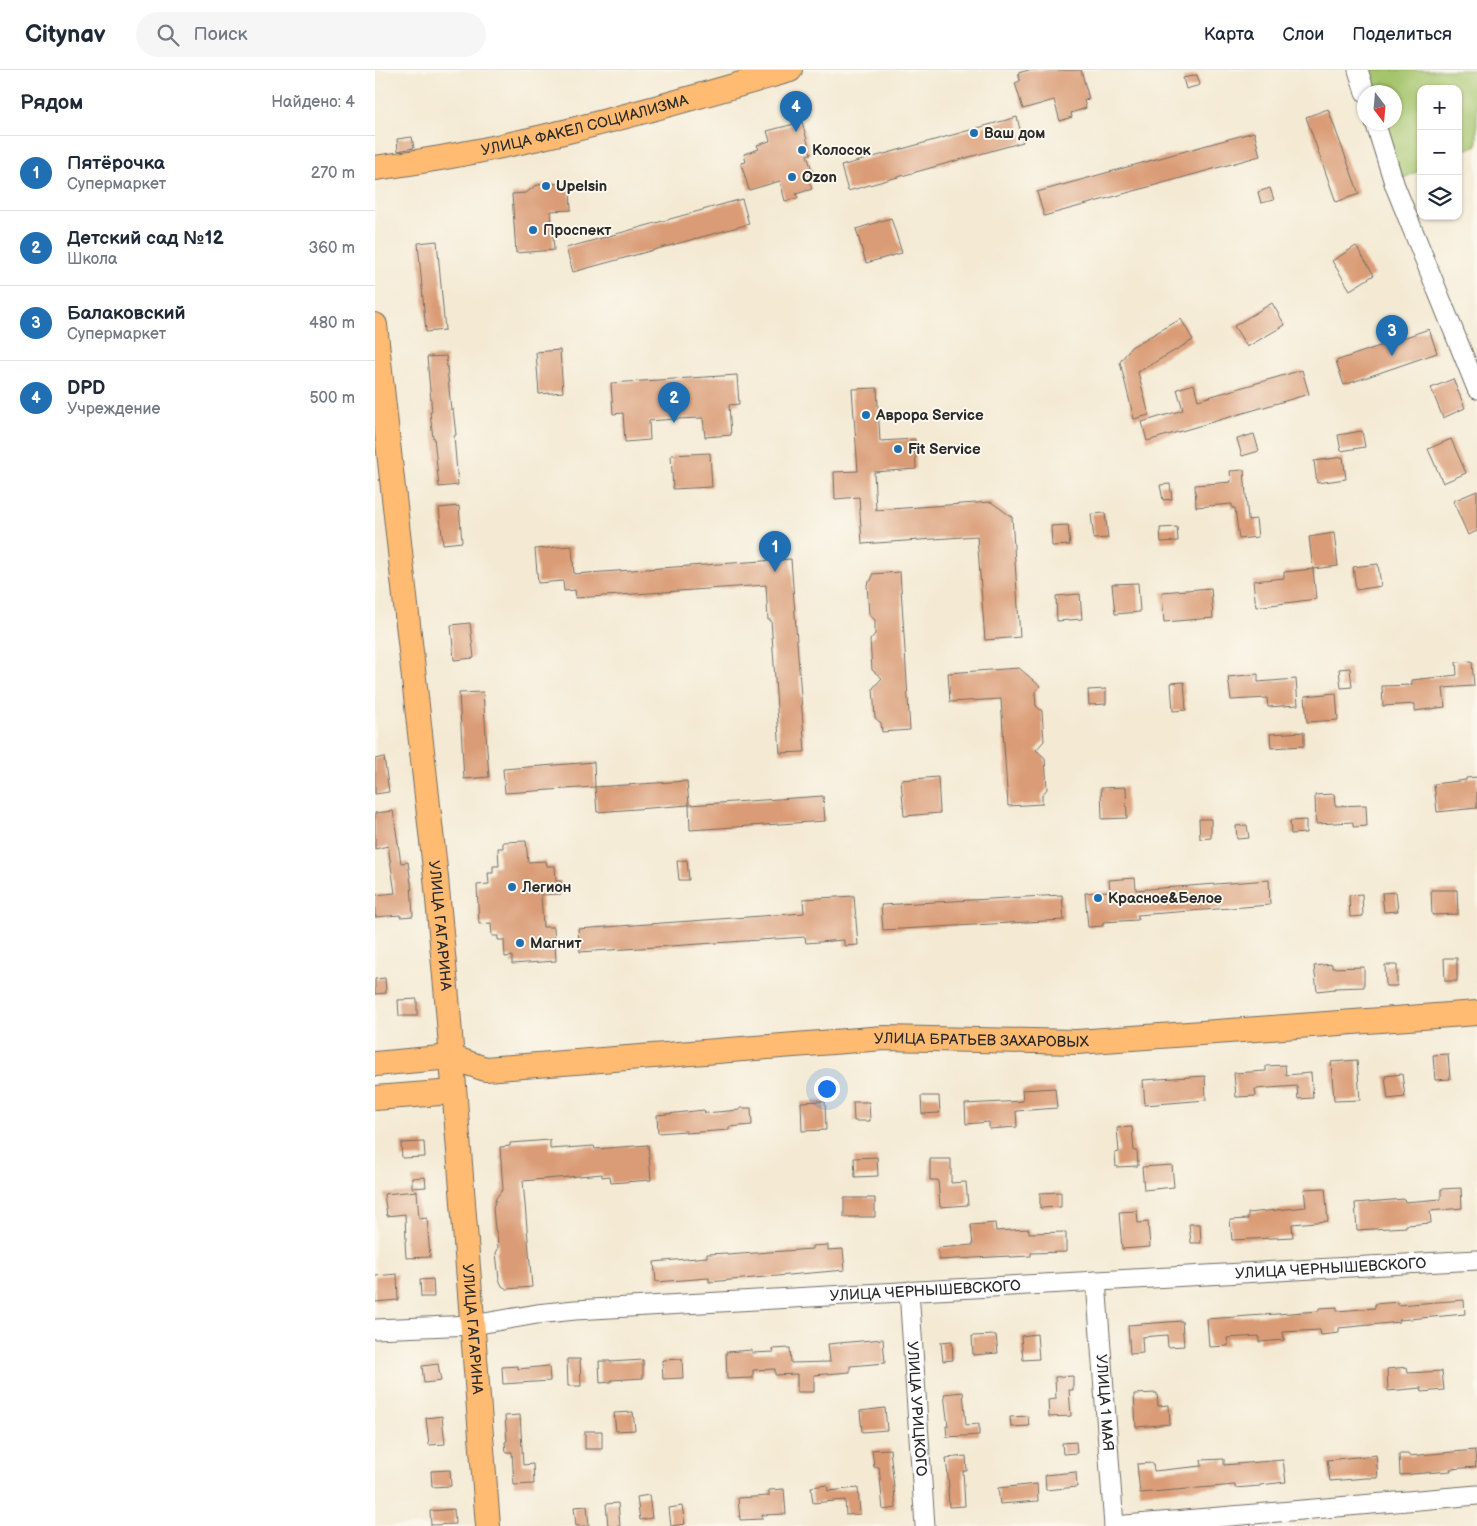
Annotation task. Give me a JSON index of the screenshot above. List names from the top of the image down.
{
  "streets": {
    "main road": ["УЛИЦА ФАКЕЛ СОЦИАЛИЗМА", "УЛИЦА ГАГАРИНА", "УЛИЦА БРАТЬЕВ ЗАХАРОВЫХ"],
    "street": ["УЛИЦА ЧЕРНЫШЕВСКОГО", "УЛИЦА 1 МАЯ", "УЛИЦА УРИЦКОГО"]
  },
  "crossings": [
    ["УЛИЦА ГАГАРИНА", "УЛИЦА БРАТЬЕВ ЗАХАРОВЫХ"],
    ["УЛИЦА ГАГАРИНА", "УЛИЦА ЧЕРНЫШЕВСКОГО"],
    ["УЛИЦА ЧЕРНЫШЕВСКОГО", "УЛИЦА 1 МАЯ"],
    ["УЛИЦА ЧЕРНЫШЕВСКОГО", "УЛИЦА УРИЦКОГО"]
  ],
  "places": [
    "Ваш дом",
    "Колосок",
    "Ozon",
    "Upelsin",
    "Проспект",
    "Аврора Service",
    "Fit Service",
    "Легион",
    "Красное&Белое",
    "Магнит"
  ],
  "north": "bottom",
  "page": {
    "header": "Citynav",
    "search": "Поиск",
    "nav": ["Карта", "Слои", "Поделиться"],
    "heading": ["Рядом", "Найдено: 4"],
    "map_buttons": ["+", "−"],
    "pins": [
      "4",
      "3",
      "2",
      "1"
    ],
    "list": [
      {
        "mark": "1",
        "name": "Пятёрочка",
        "note": "Супермаркет",
        "value": "270 m"
      },
      {
        "mark": "2",
        "name": "Детский сад №12",
        "note": "Школа",
        "value": "360 m"
      },
      {
        "mark": "3",
        "name": "Балаковский",
        "note": "Супермаркет",
        "value": "480 m"
      },
      {
        "mark": "4",
        "name": "DPD",
        "note": "Учреждение",
        "value": "500 m"
      }
    ]
  }
}
